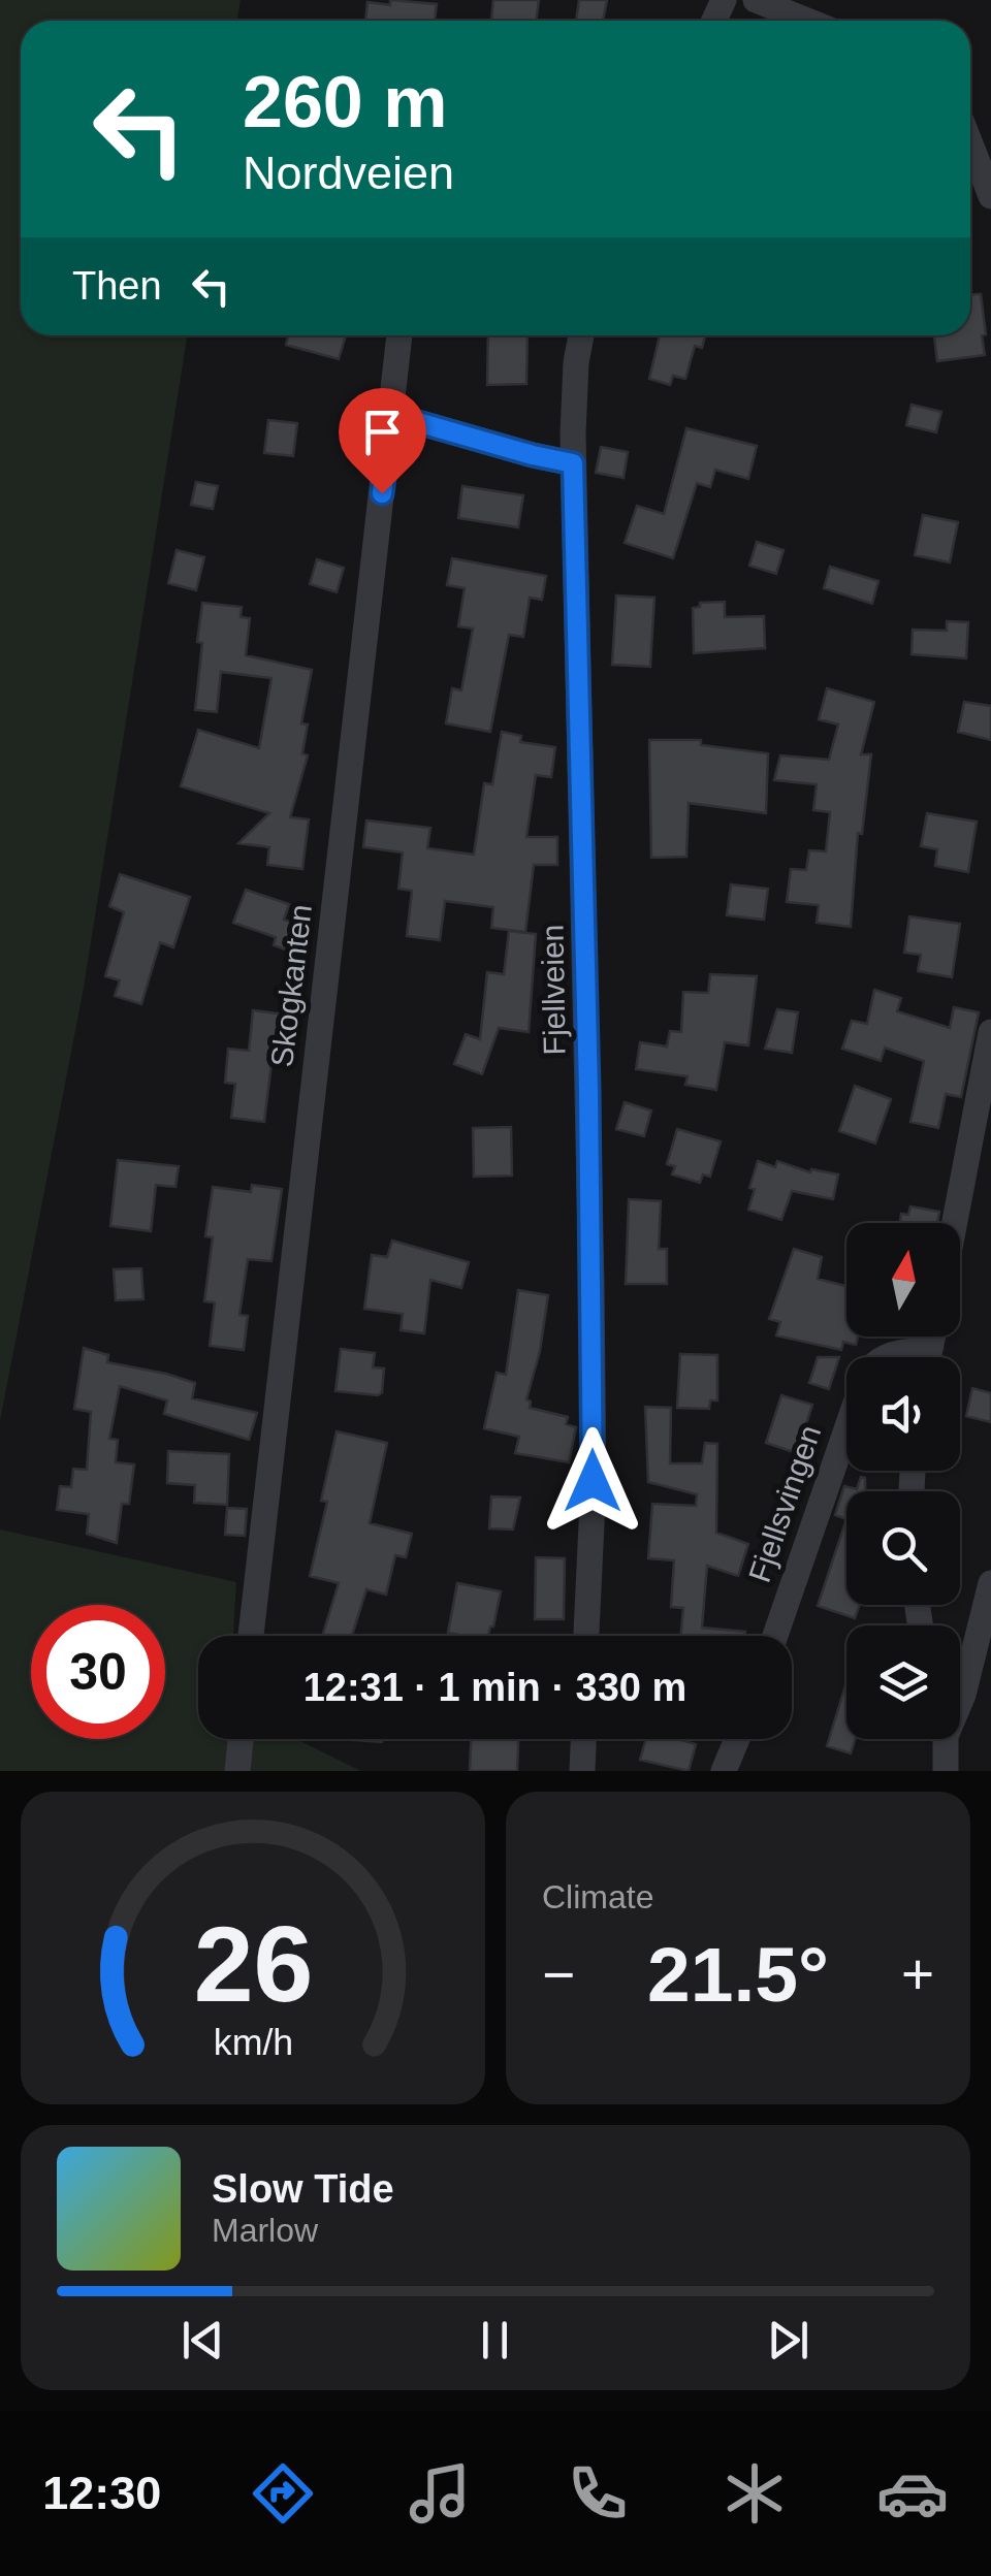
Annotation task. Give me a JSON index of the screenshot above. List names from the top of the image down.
{
  "streets": {
    "street": ["Skogkanten", "Fjellveien", "Fjellsvingen"]
  },
  "north": "top",
  "page": {
    "turn": ["260 m", "Nordveien"],
    "then": "Then",
    "limit": "30",
    "trip": "12:31 · 1 min · 330 m",
    "tile": "Climate",
    "heat": ["−", "21.5°", "+"],
    "song": ["Slow Tide", "Marlow"],
    "tabs": "12:30",
    "gauge": ["26", "km/h"]
  }
}
